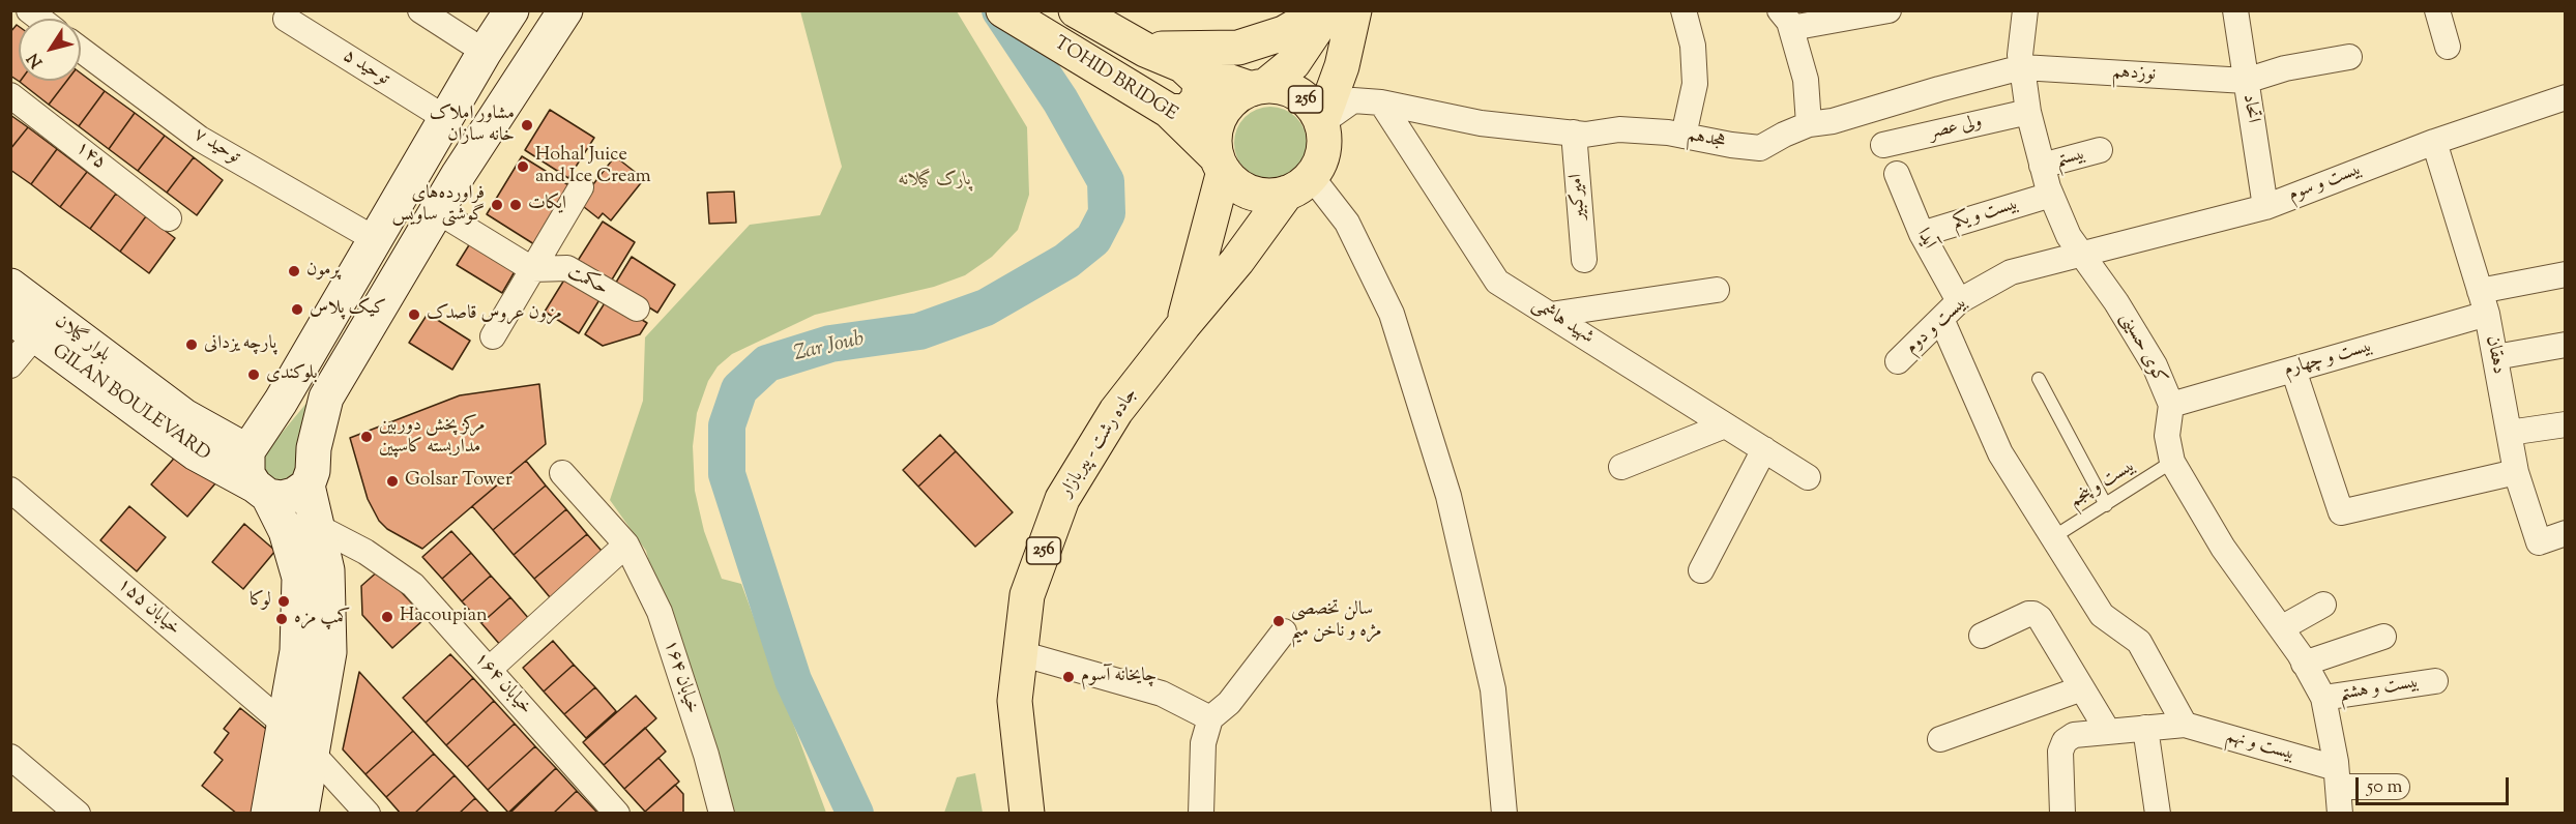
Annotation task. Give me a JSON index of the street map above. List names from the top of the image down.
{
  "streets": {
    "main road": [
      "TOHID BRIDGE",
      "256",
      "بلوار گیلان",
      "GILAN BOULEVARD",
      "جاده رشت - پیربازار"
    ],
    "street": [
      "توحید ۵",
      "نوزدهم",
      "اتحاد",
      "ولی عصر",
      "هجدهم",
      "توحید ۷",
      "۱۴۵",
      "بیستم",
      "بیست و سوم",
      "امیرکبیر",
      "بیست و یکم",
      "آیدا",
      "حکمت",
      "شهید هاشمی",
      "بیست و دوم",
      "کوی حسینی",
      "دهقان",
      "بیست و چهارم",
      "خیابان ۱۵۵",
      "خیابان ۱۶۴",
      "۱۶۴ خیابان",
      "بیست و هشتم",
      "بیست و نهم"
    ],
    "lane": ["بیست و پنجم"]
  },
  "crossings": [
    ["نوزدهم", "اتحاد"],
    ["نوزدهم", "هجدهم"],
    ["نوزدهم", "کوی حسینی"],
    ["TOHID BRIDGE", "256"],
    ["TOHID BRIDGE", "هجدهم"],
    ["TOHID BRIDGE", "جاده رشت - پیربازار"],
    ["256", "هجدهم"],
    ["256", "جاده رشت - پیربازار"],
    ["اتحاد", "بیست و سوم"],
    ["ولی عصر", "کوی حسینی"],
    ["هجدهم", "امیرکبیر"],
    ["هجدهم", "شهید هاشمی"],
    ["هجدهم", "کوی حسینی"],
    ["هجدهم", "جاده رشت - پیربازار"],
    ["بیستم", "کوی حسینی"],
    ["بیست و سوم", "بیست و دوم"],
    ["بیست و سوم", "کوی حسینی"],
    ["بیست و سوم", "دهقان"],
    ["بیست و یکم", "آیدا"],
    ["بیست و یکم", "کوی حسینی"],
    ["آیدا", "بیست و دوم"],
    ["بیست و دوم", "کوی حسینی"],
    ["کوی حسینی", "بیست و چهارم"],
    ["کوی حسینی", "بیست و پنجم"],
    ["کوی حسینی", "بیست و هشتم"],
    ["کوی حسینی", "بیست و نهم"],
    ["دهقان", "بیست و چهارم"]
  ],
  "water": ["Zar Joub"],
  "parks": ["پارک گیلانه"],
  "places": [
    "مشاور املاک خانه سازان",
    "Hohal Juice and Ice Cream",
    "فراورده‌های گوشتی ساویس",
    "ایکات",
    "پرمون",
    "کیک پلاس",
    "مزون عروس قاصدک",
    "پارچه یزدانی",
    "بلوکندی",
    "مرکز پخش دوربین مداربسته کاسپین",
    "Golsar Tower",
    "لوکا",
    "Hacoupian",
    "کمپ مزه",
    "سالن تخصصی مژه و ناخن میم",
    "چایخانه آسوم"
  ],
  "scale_bar": "50 m",
  "north": "bottom left"
}
